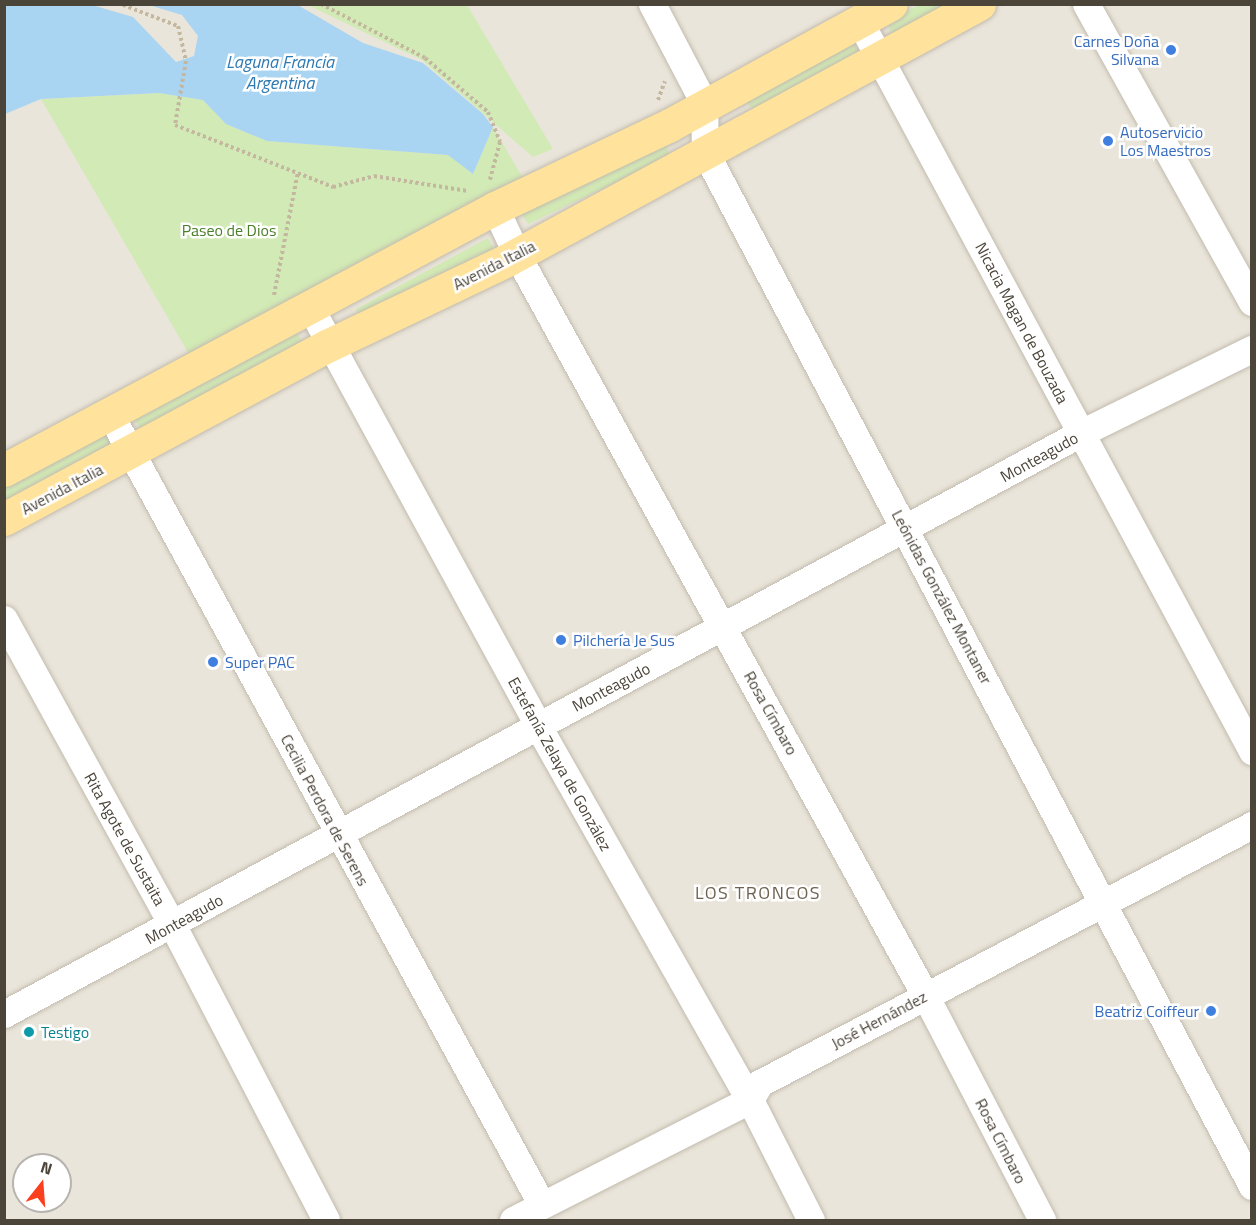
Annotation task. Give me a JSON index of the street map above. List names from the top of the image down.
{
  "streets": {
    "main road": ["Avenida Italia"],
    "street": [
      "Nicacia Magan de Bouzada",
      "Monteagudo",
      "Leónidas González Montaner",
      "Rosa Címbaro",
      "Estefanía Zelaya de González",
      "Cecilia Perdora de Serens",
      "Rita Agote de Sustaita",
      "José Hernández"
    ]
  },
  "crossings": [
    ["Avenida Italia", "Nicacia Magan de Bouzada"],
    ["Avenida Italia", "Leónidas González Montaner"],
    ["Avenida Italia", "Rosa Címbaro"],
    ["Avenida Italia", "Estefanía Zelaya de González"],
    ["Avenida Italia", "Cecilia Perdora de Serens"],
    ["Nicacia Magan de Bouzada", "Monteagudo"],
    ["Monteagudo", "Leónidas González Montaner"],
    ["Monteagudo", "Rosa Címbaro"],
    ["Monteagudo", "Estefanía Zelaya de González"],
    ["Monteagudo", "Cecilia Perdora de Serens"],
    ["Monteagudo", "Rita Agote de Sustaita"],
    ["Leónidas González Montaner", "José Hernández"],
    ["Rosa Címbaro", "José Hernández"],
    ["Estefanía Zelaya de González", "José Hernández"],
    ["Cecilia Perdora de Serens", "José Hernández"]
  ],
  "districts": ["LOS TRONCOS"],
  "water": ["Laguna Francia Argentina"],
  "parks": ["Paseo de Dios"],
  "places": [
    "Carnes Doña Silvana",
    "Autoservicio Los Maestros",
    "Pilchería Je Sus",
    "Super PAC",
    "Beatriz Coiffeur",
    "Testigo"
  ],
  "north": "top"
}
